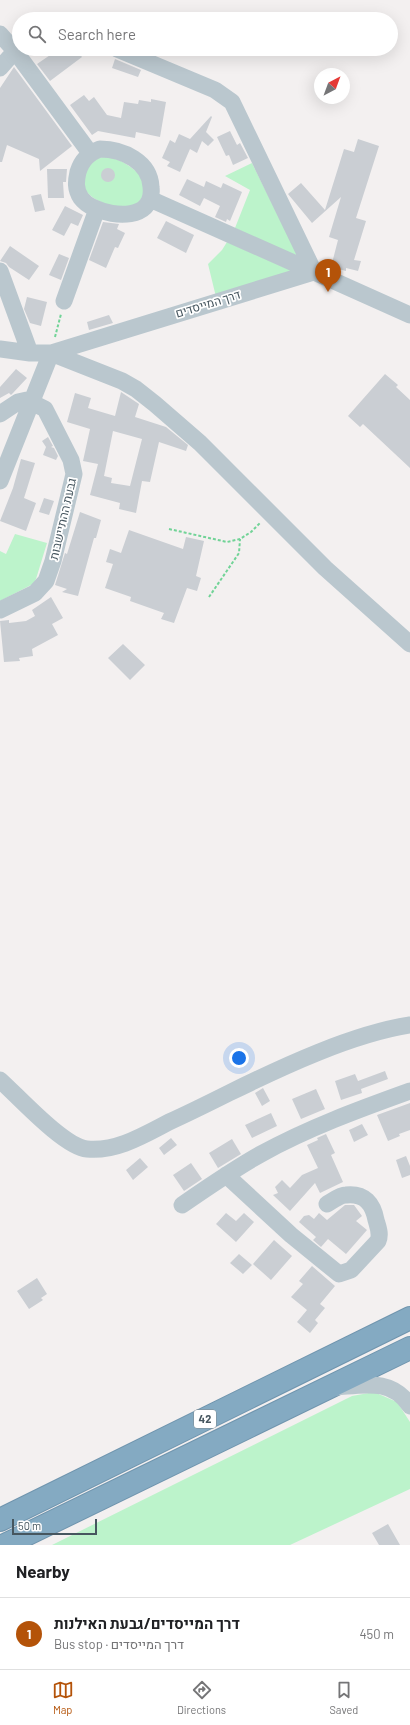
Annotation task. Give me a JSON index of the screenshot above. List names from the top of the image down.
{
  "streets": {
    "highway": ["42"],
    "street": ["דרך המייסדים", "גבעת ההתיישבות"]
  },
  "scale_bar": "50 m",
  "north": "top right",
  "page": {
    "search": "Search here",
    "pins": "1",
    "scale": "50 m",
    "heading": "Nearby",
    "list": [
      {
        "mark": "1",
        "name": "דרך המייסדים/גבעת האילנות",
        "note": "Bus stop · דרך המייסדים",
        "value": "450 m"
      }
    ],
    "nav": ["Map", "Directions", "Saved"]
  }
}
